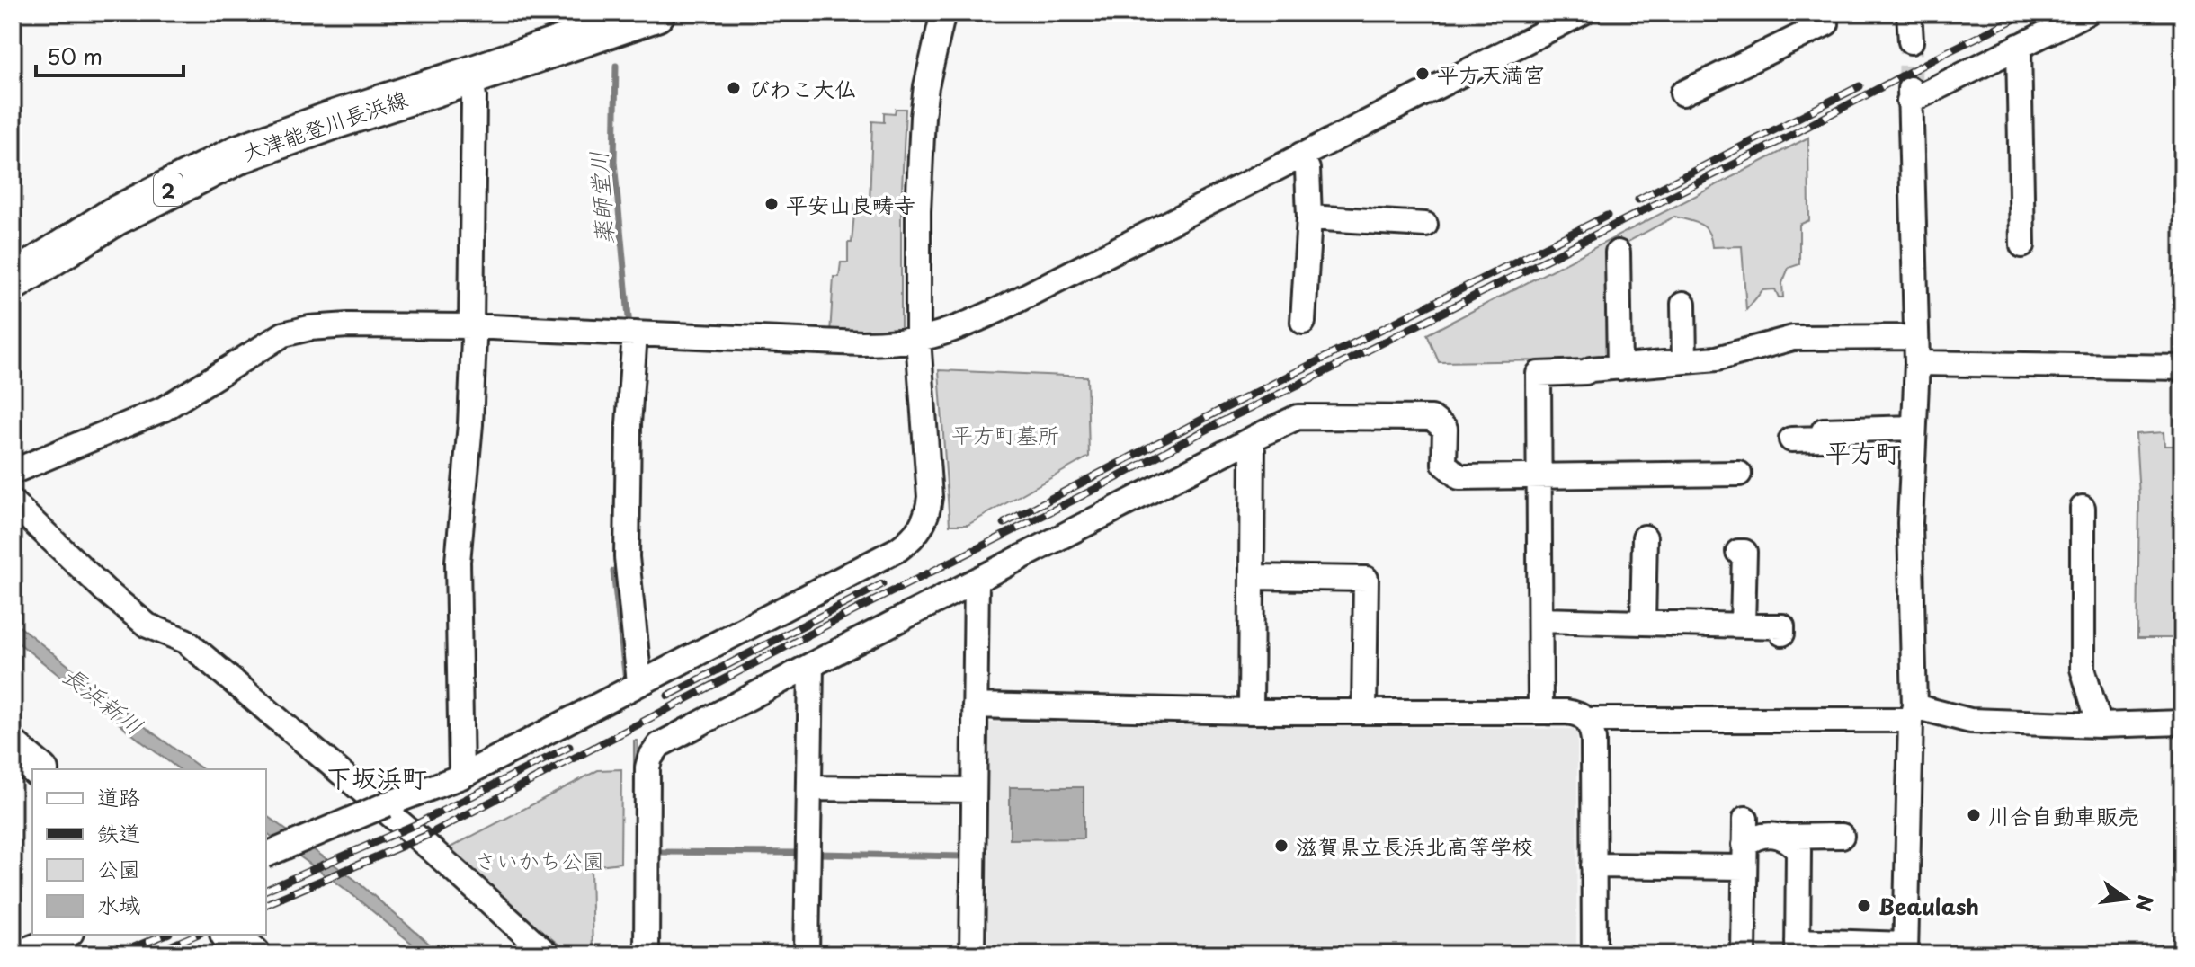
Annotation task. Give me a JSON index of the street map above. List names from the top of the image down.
{
  "streets": {
    "main road": ["大津能登川長浜線", "2"]
  },
  "districts": ["平方町", "下坂浜町"],
  "water": ["薬師堂川", "長浜新川"],
  "parks": ["平方町墓所", "さいかち公園"],
  "places": [
    "平方天満宮",
    "びわこ大仏",
    "平安山良畴寺",
    "川合自動車販売",
    "滋賀県立長浜北高等学校",
    "Beaulash"
  ],
  "legend": [
    "道路",
    "鉄道",
    "公園",
    "水域"
  ],
  "scale_bar": "50 m",
  "north": "right"
}
